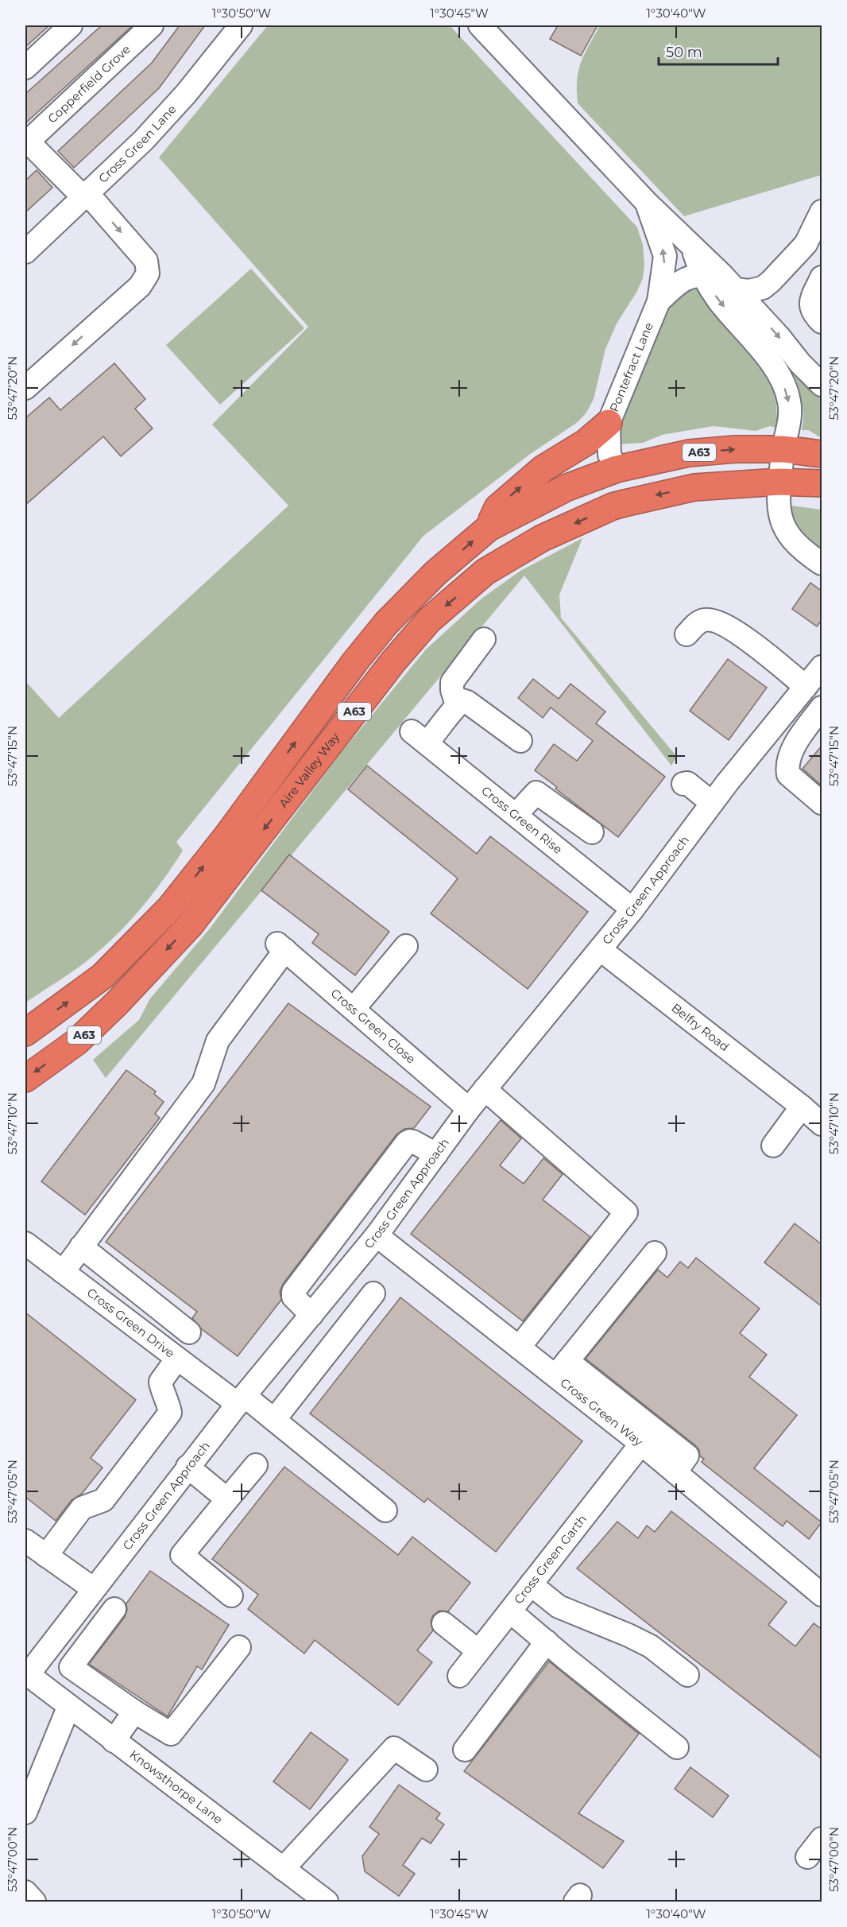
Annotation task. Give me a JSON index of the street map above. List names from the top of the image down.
{
  "streets": {
    "highway": ["A63", "Aire Valley Way"],
    "street": [
      "Copperfield Grove",
      "Cross Green Lane",
      "Pontefract Lane",
      "Cross Green Rise",
      "Cross Green Approach",
      "Cross Green Close",
      "Belfry Road",
      "Cross Green Drive",
      "Cross Green Way",
      "Cross Green Garth",
      "Knowsthorpe Lane"
    ]
  },
  "crossings": [
    ["Pontefract Lane", "A63"],
    ["A63", "Aire Valley Way"],
    ["Cross Green Rise", "Cross Green Approach"],
    ["Cross Green Approach", "Cross Green Close"],
    ["Cross Green Approach", "Belfry Road"],
    ["Cross Green Approach", "Cross Green Drive"],
    ["Cross Green Approach", "Cross Green Way"],
    ["Cross Green Approach", "Knowsthorpe Lane"],
    ["Cross Green Way", "Cross Green Garth"]
  ],
  "scale_bar": "50 m",
  "coordinates": [
    "1°30'50\"W",
    "1°30'45\"W",
    "1°30'40\"W",
    "53°47'20\"N",
    "53°47'15\"N",
    "53°47'10\"N",
    "53°47'05\"N",
    "53°47'00\"N"
  ]
}
